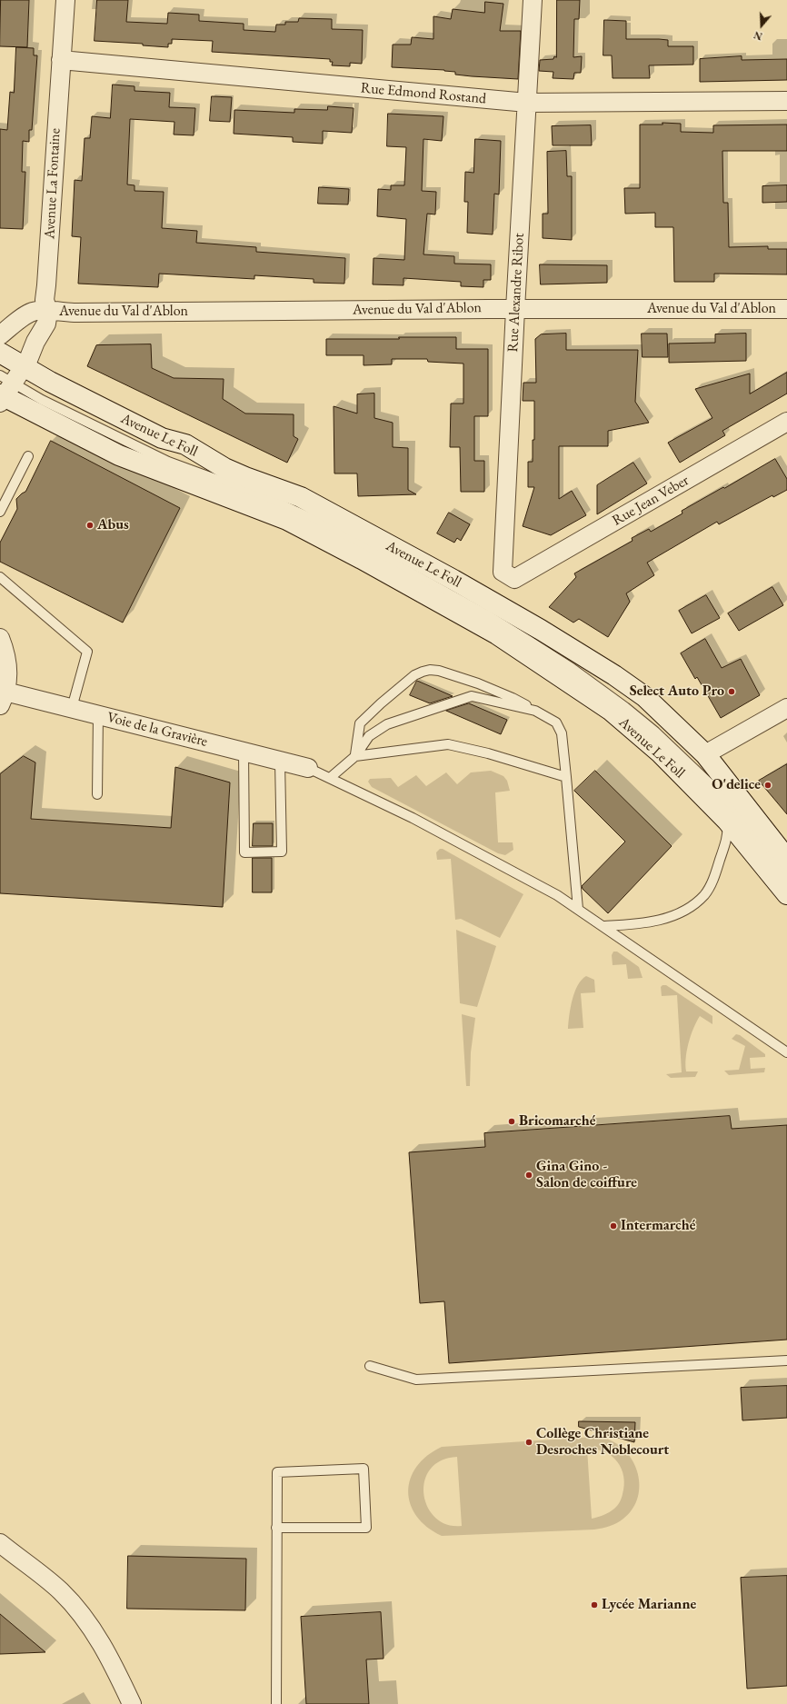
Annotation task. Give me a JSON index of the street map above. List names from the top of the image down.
{
  "streets": {
    "main road": ["Avenue Le Foll"],
    "street": [
      "Rue Edmond Rostand",
      "Avenue La Fontaine",
      "Rue Alexandre Ribot",
      "Avenue du Val d'Ablon",
      "Rue Jean Veber",
      "Voie de la Gravière"
    ]
  },
  "crossings": [
    ["Rue Edmond Rostand", "Avenue La Fontaine"],
    ["Rue Edmond Rostand", "Rue Alexandre Ribot"],
    ["Avenue La Fontaine", "Avenue du Val d'Ablon"],
    ["Rue Alexandre Ribot", "Avenue du Val d'Ablon"],
    ["Rue Alexandre Ribot", "Rue Jean Veber"]
  ],
  "places": [
    "Abus",
    "Select Auto Pro",
    "O'delice",
    "Bricomarché",
    "Gina Gino - Salon de coiffure",
    "Intermarché",
    "Collège Christiane Desroches Noblecourt",
    "Lycée Marianne"
  ],
  "north": "bottom"
}
